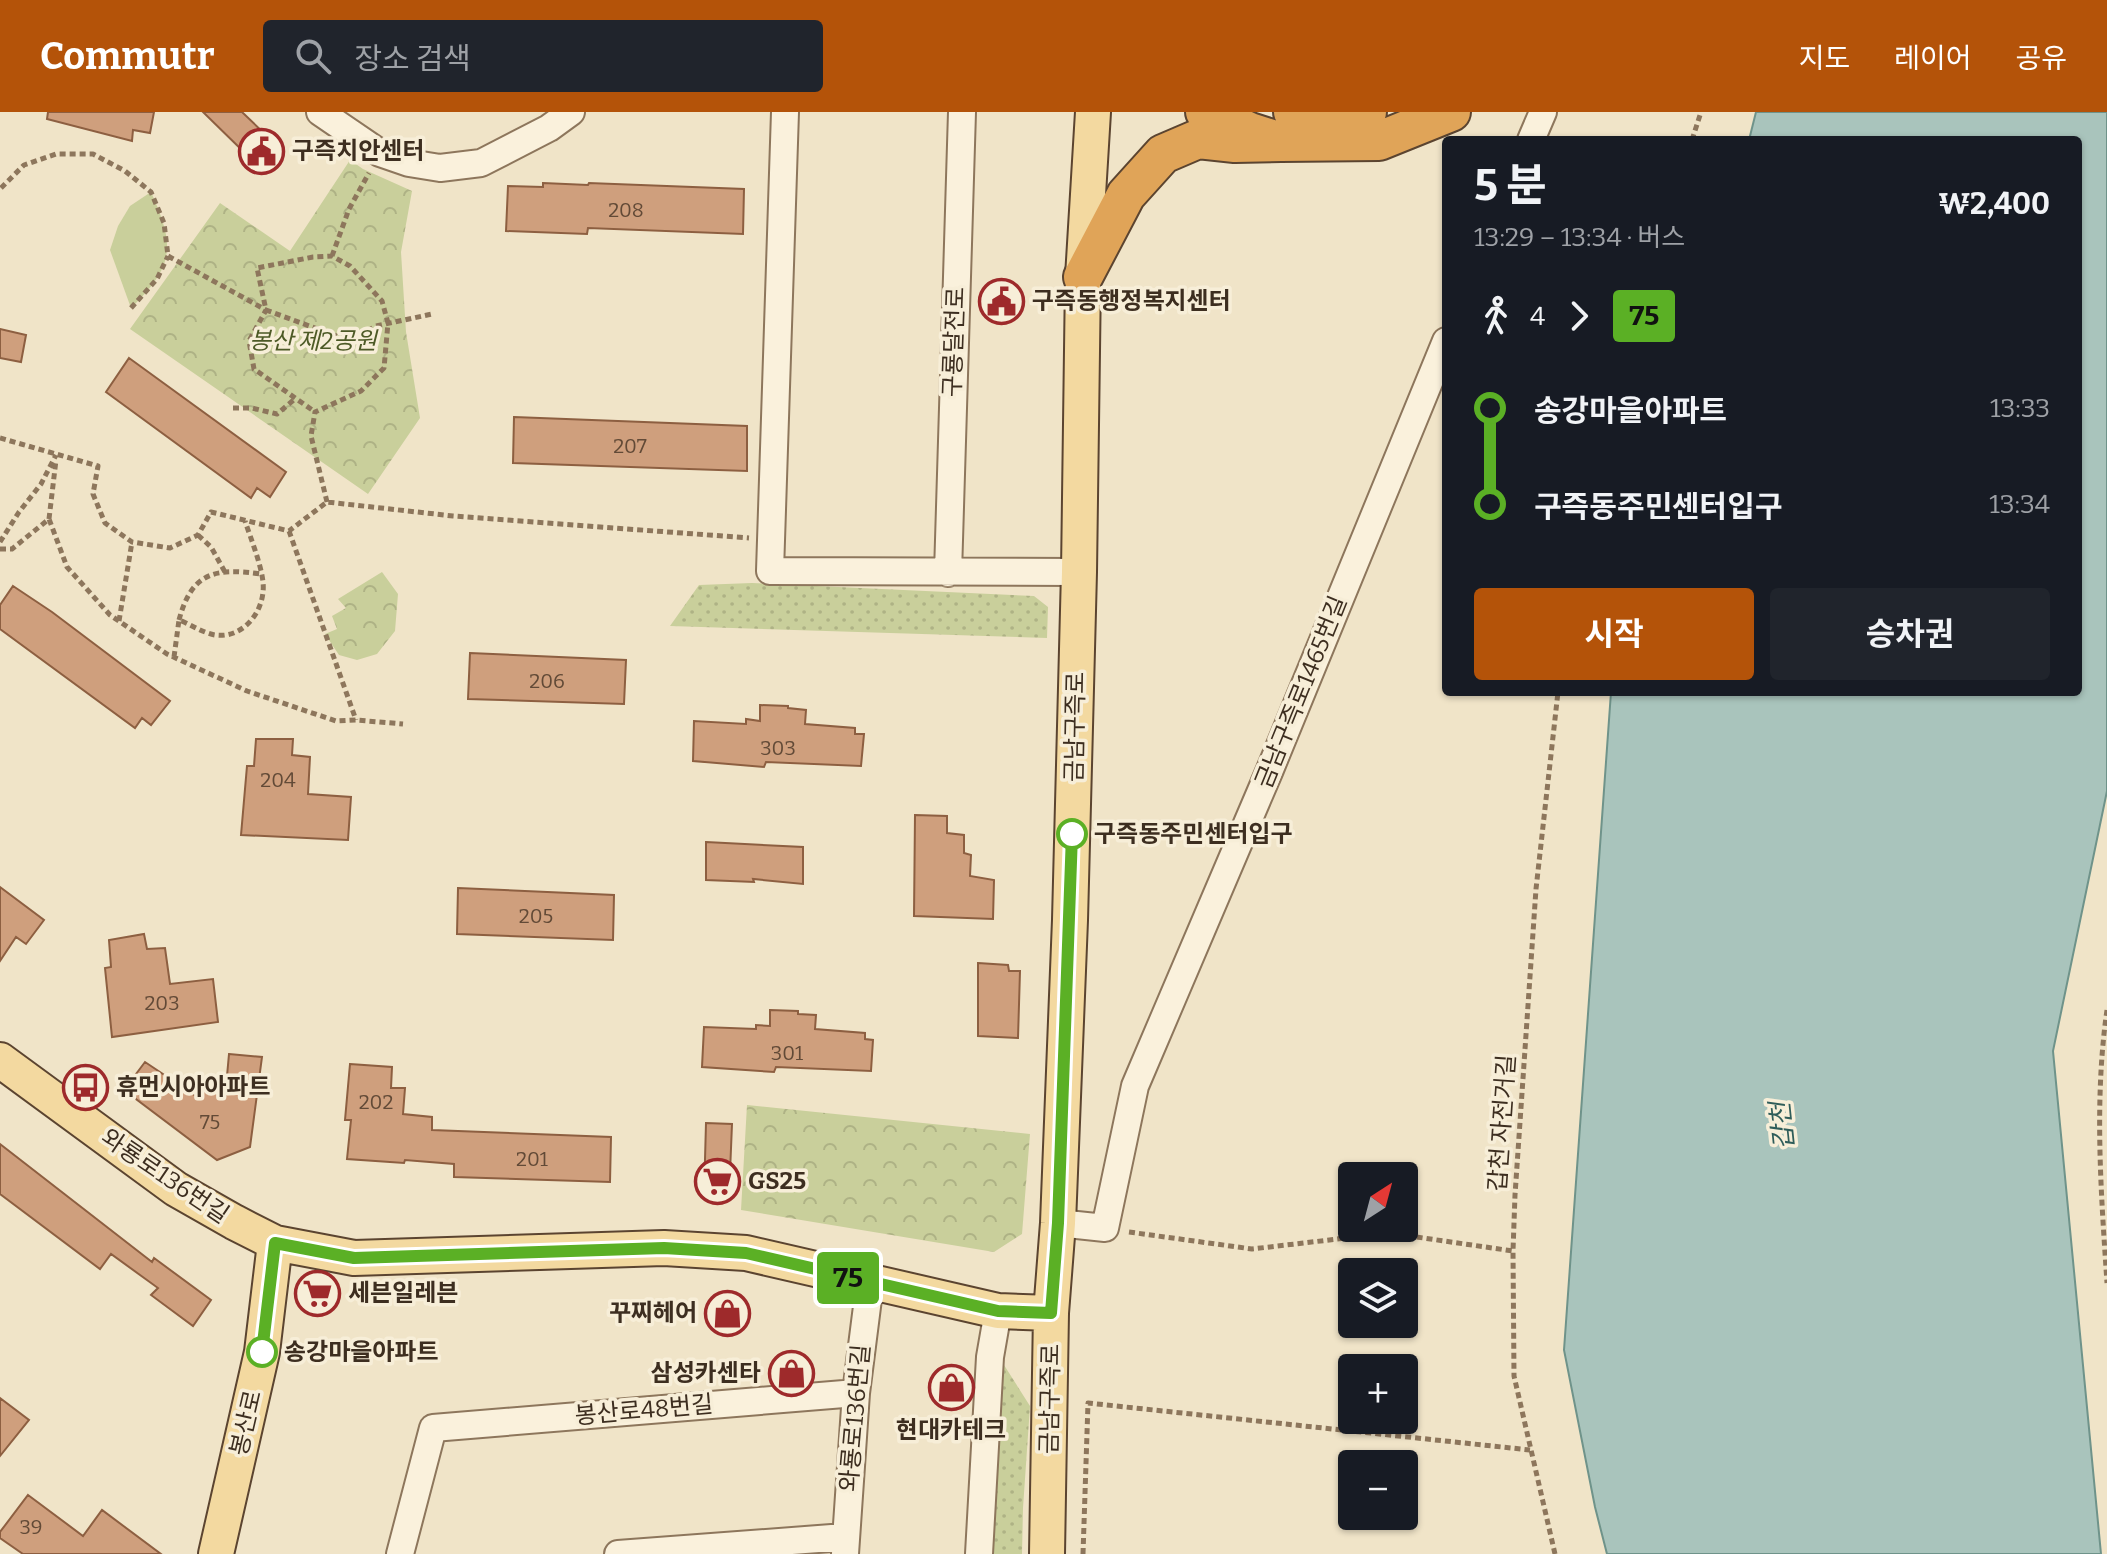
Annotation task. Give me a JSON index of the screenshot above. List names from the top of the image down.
{
  "streets": {
    "main road": ["금남구즉로", "와룡로136번길", "봉산로"],
    "street": ["구룡달전로", "금남구즉로1465번길", "봉산로48번길"],
    "path": ["갑천 자전거길"]
  },
  "crossings": [
    ["금남구즉로", "와룡로136번길"],
    ["와룡로136번길", "봉산로48번길"],
    ["와룡로136번길", "봉산로"]
  ],
  "water": ["갑천"],
  "parks": ["봉산 제2공원"],
  "places": {
    "public building": ["구즉치안센터", "구즉동행정복지센터"],
    "other": ["구즉동주민센터입구", "송강마을아파트"],
    "bus stop": ["휴먼시아아파트"],
    "supermarket": ["GS25", "세븐일레븐"],
    "shop": ["꾸찌헤어", "삼성카센타", "현대카테크"]
  },
  "lines": ["bus line 75"],
  "house_numbers": [
    "208",
    "207",
    "206",
    "303",
    "204",
    "205",
    "203",
    "301",
    "202",
    "75",
    "201",
    "39"
  ],
  "north": "top right",
  "page": {
    "header": "Commutr",
    "search": "장소 검색",
    "nav": ["지도", "레이어", "공유"],
    "on_map": "75",
    "heading": ["5 분", "13:29 – 13:34 · 버스", "₩2,400"],
    "legs": ["4", "75"],
    "list": [
      {
        "name": "송강마을아파트",
        "value": "13:33"
      },
      {
        "name": "구즉동주민센터입구",
        "value": "13:34"
      }
    ],
    "buttons": ["시작", "승차권"],
    "map_buttons": ["+", "−"]
  }
}
